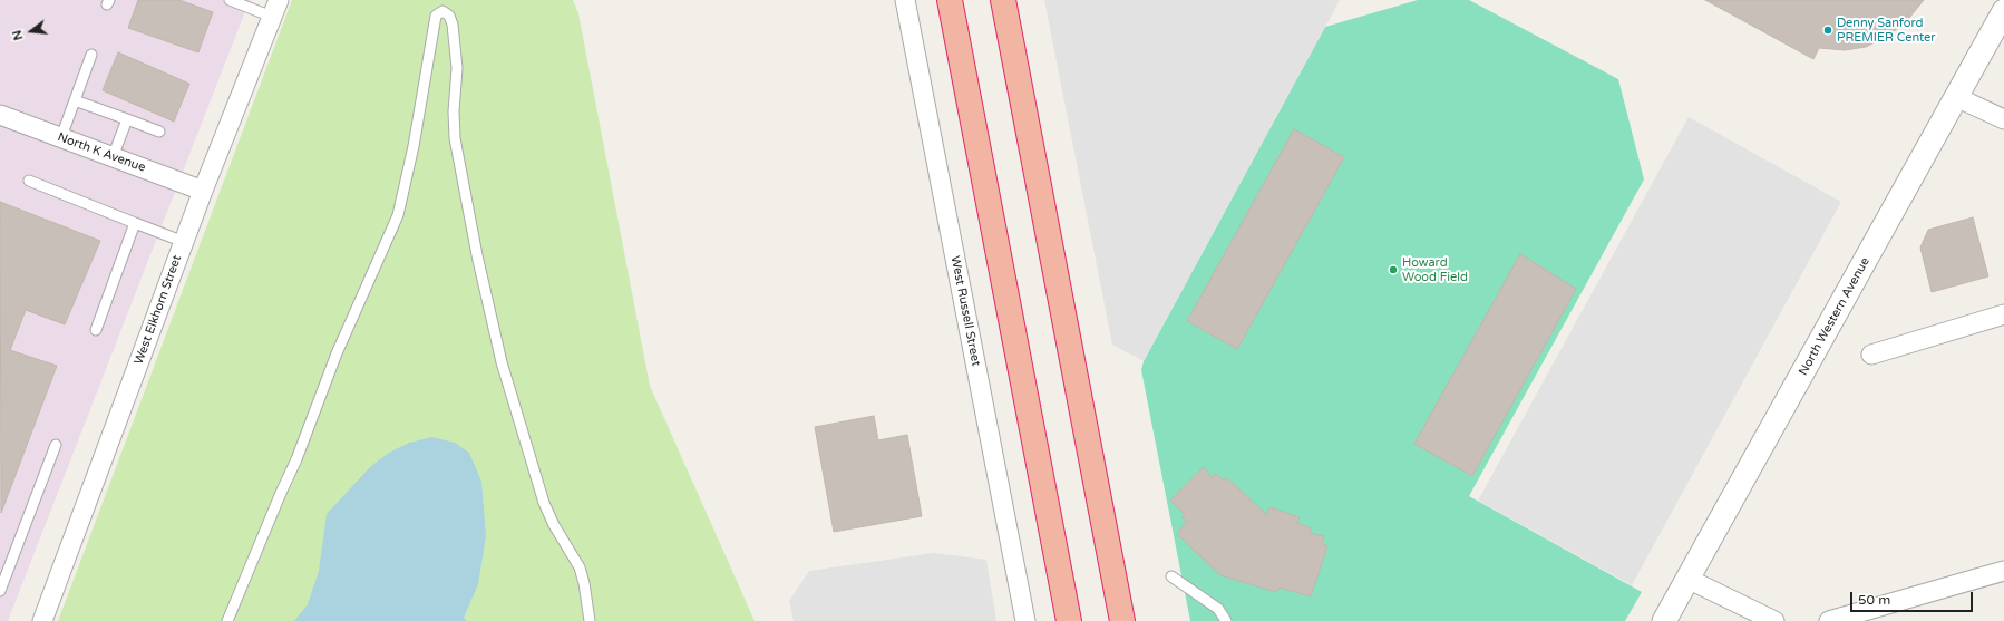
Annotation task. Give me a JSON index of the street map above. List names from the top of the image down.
{
  "streets": {
    "street": [
      "North K Avenue",
      "West Elkhorn Street",
      "West Russell Street",
      "North Western Avenue"
    ]
  },
  "crossings": [
    ["North K Avenue", "West Elkhorn Street"]
  ],
  "places": ["Denny Sanford PREMIER Center", "Howard Wood Field"],
  "scale_bar": "50 m",
  "north": "left"
}
